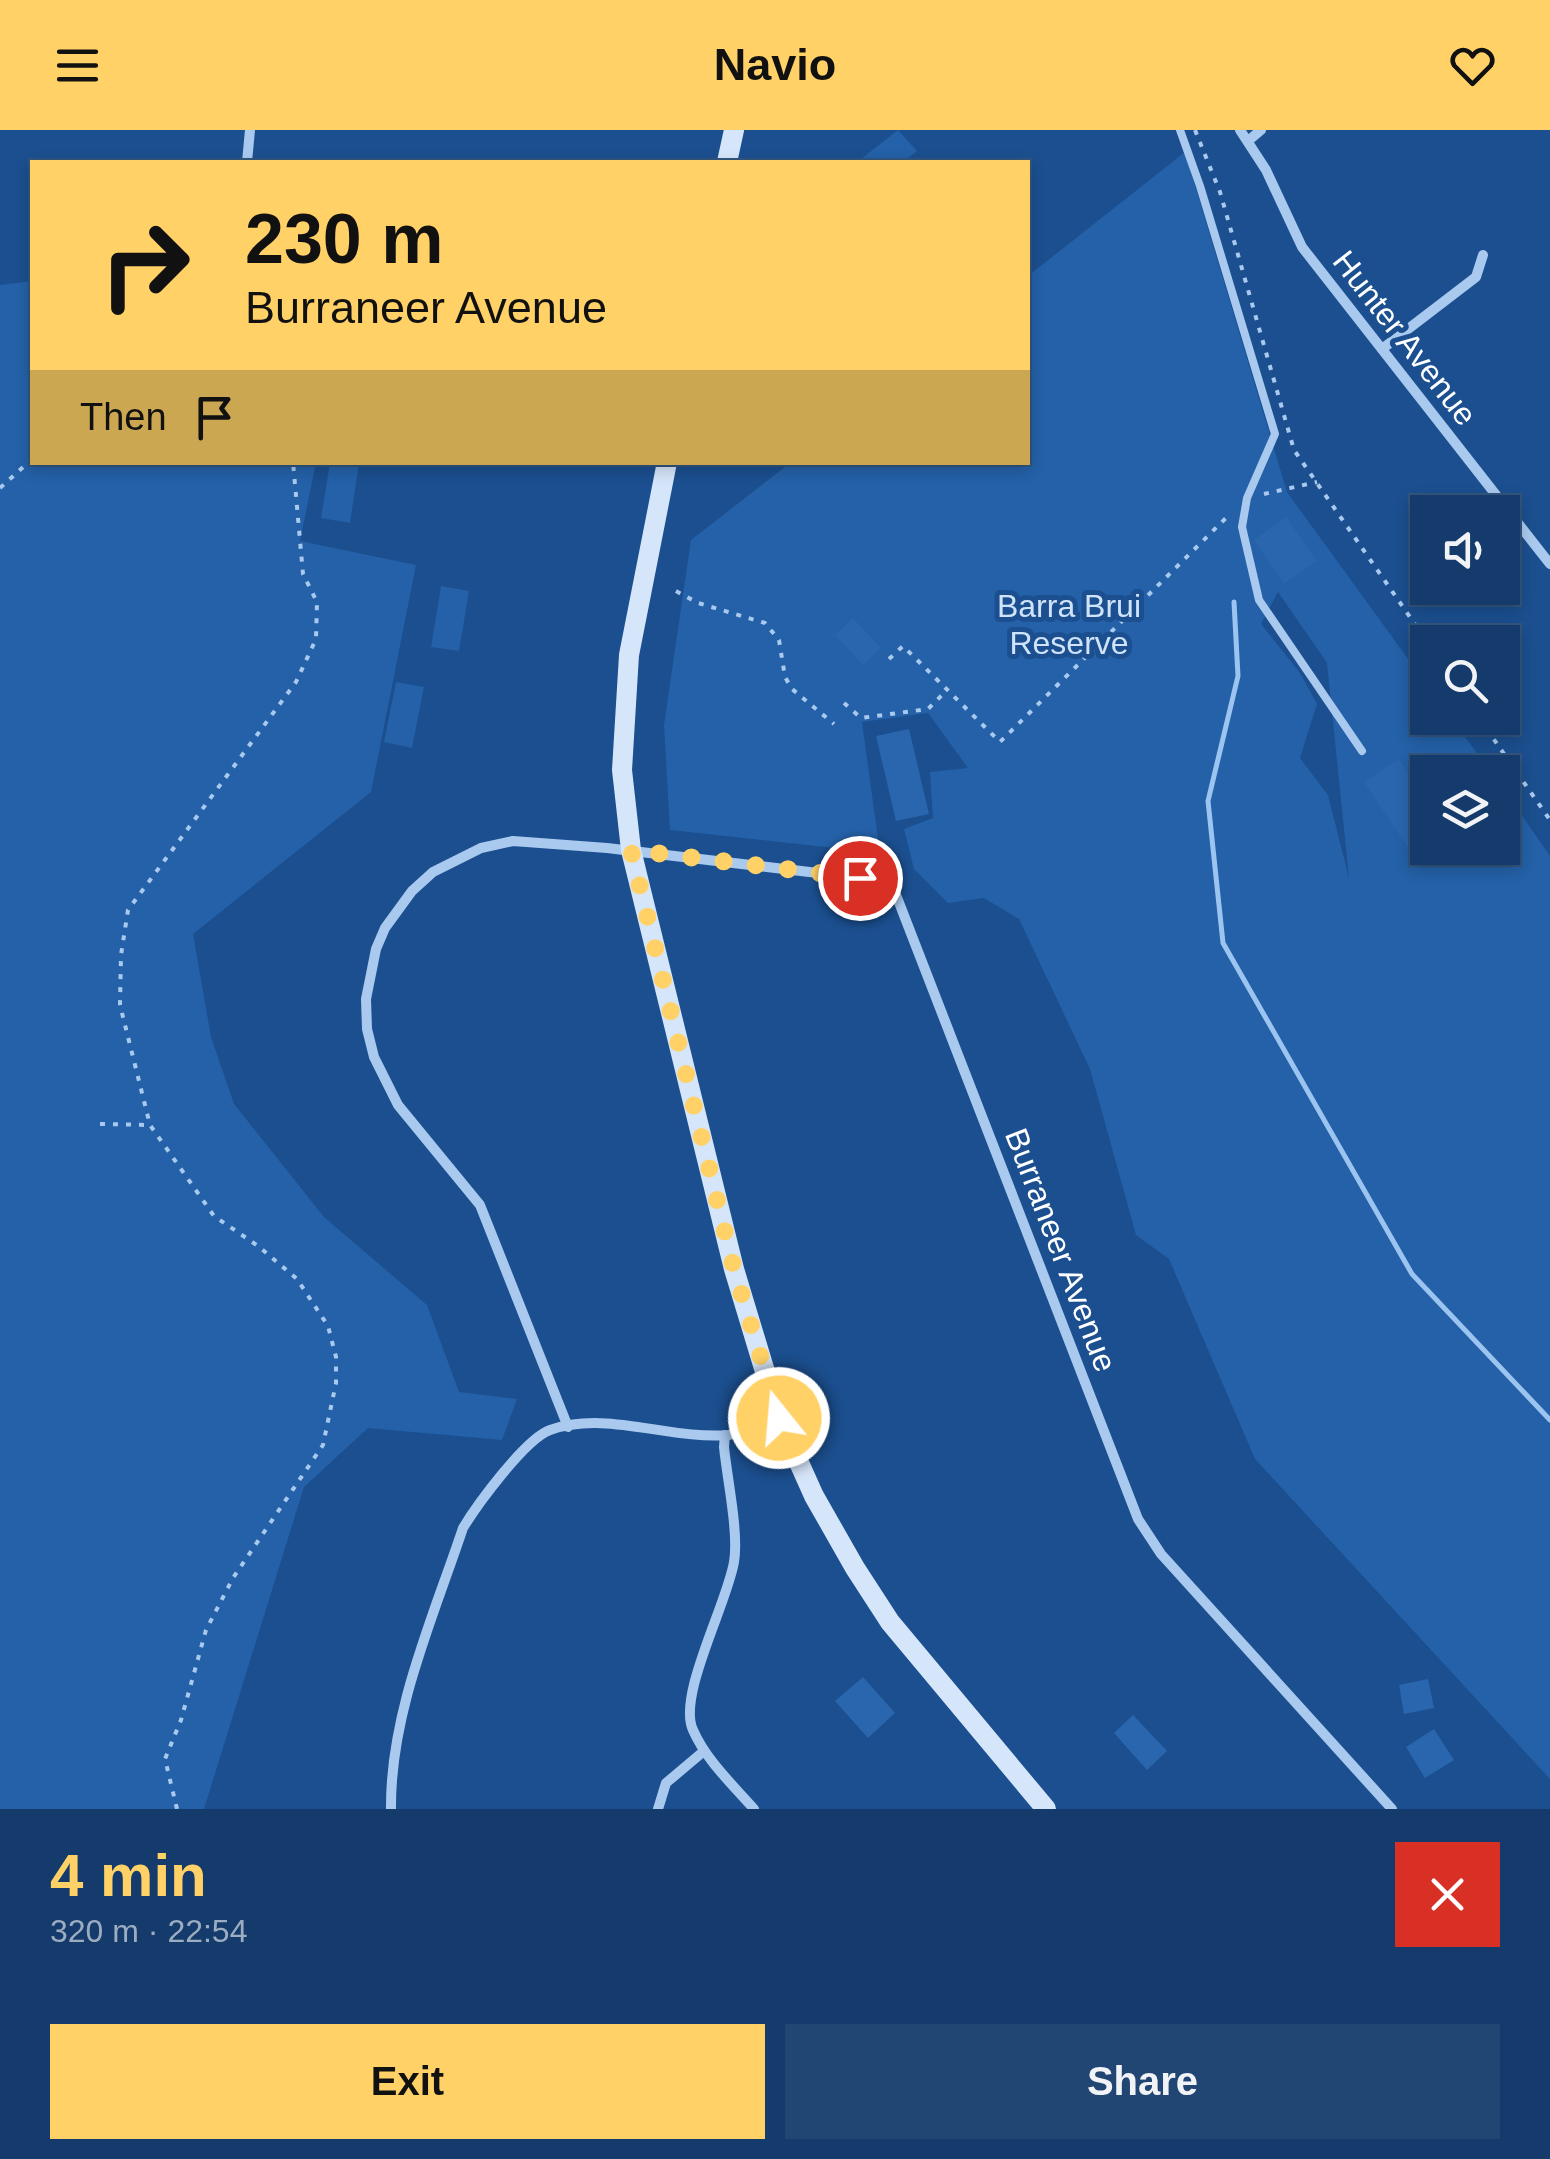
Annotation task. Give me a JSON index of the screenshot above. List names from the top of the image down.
{
  "streets": {
    "street": ["Hunter Avenue", "Burraneer Avenue"]
  },
  "parks": ["Barra Brui Reserve"],
  "page": {
    "header": "Navio",
    "turn": ["230 m", "Burraneer Avenue"],
    "then": "Then",
    "heading": ["4 min", "320 m · 22:54"],
    "buttons": ["Exit", "Share"]
  }
}
